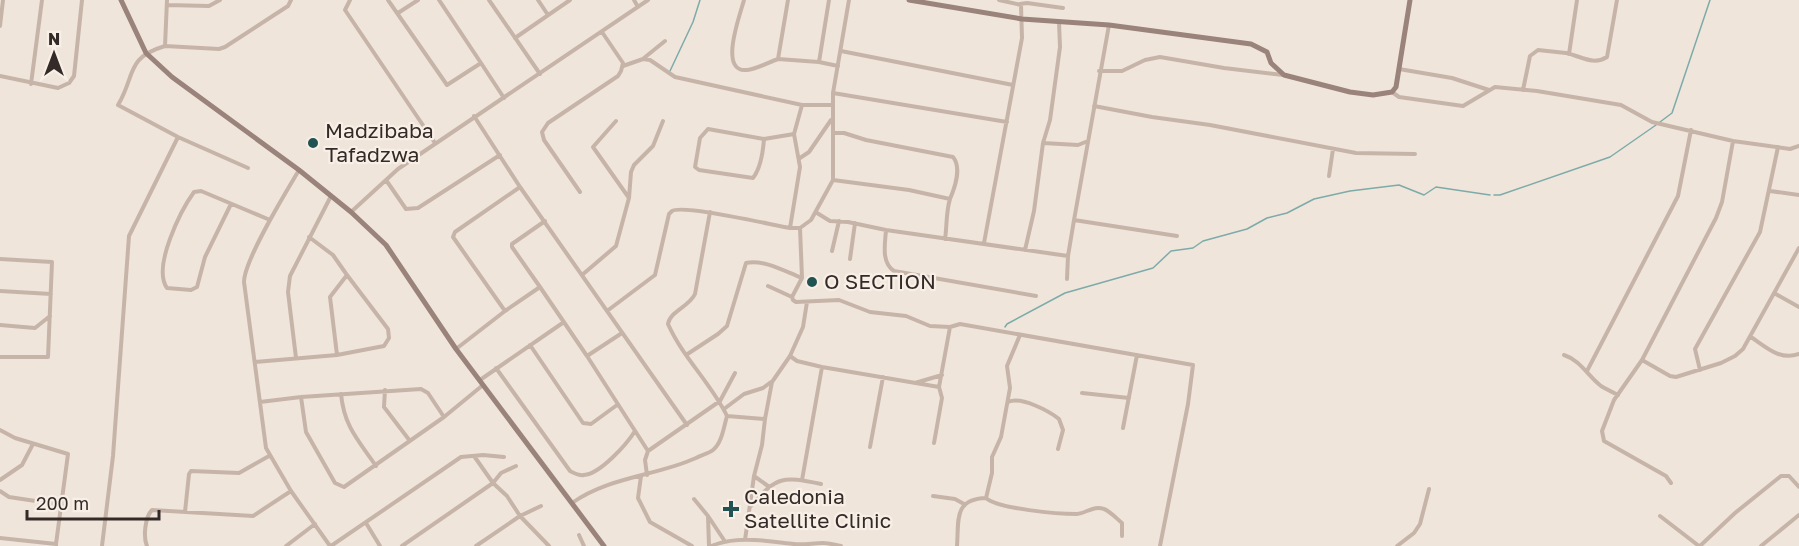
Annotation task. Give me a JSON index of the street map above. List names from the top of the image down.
{
  "places": {
    "other": ["Madzibaba Tafadzwa", "O SECTION"],
    "health": ["Caledonia Satellite Clinic"]
  },
  "scale_bar": "200 m",
  "north": "top"
}
